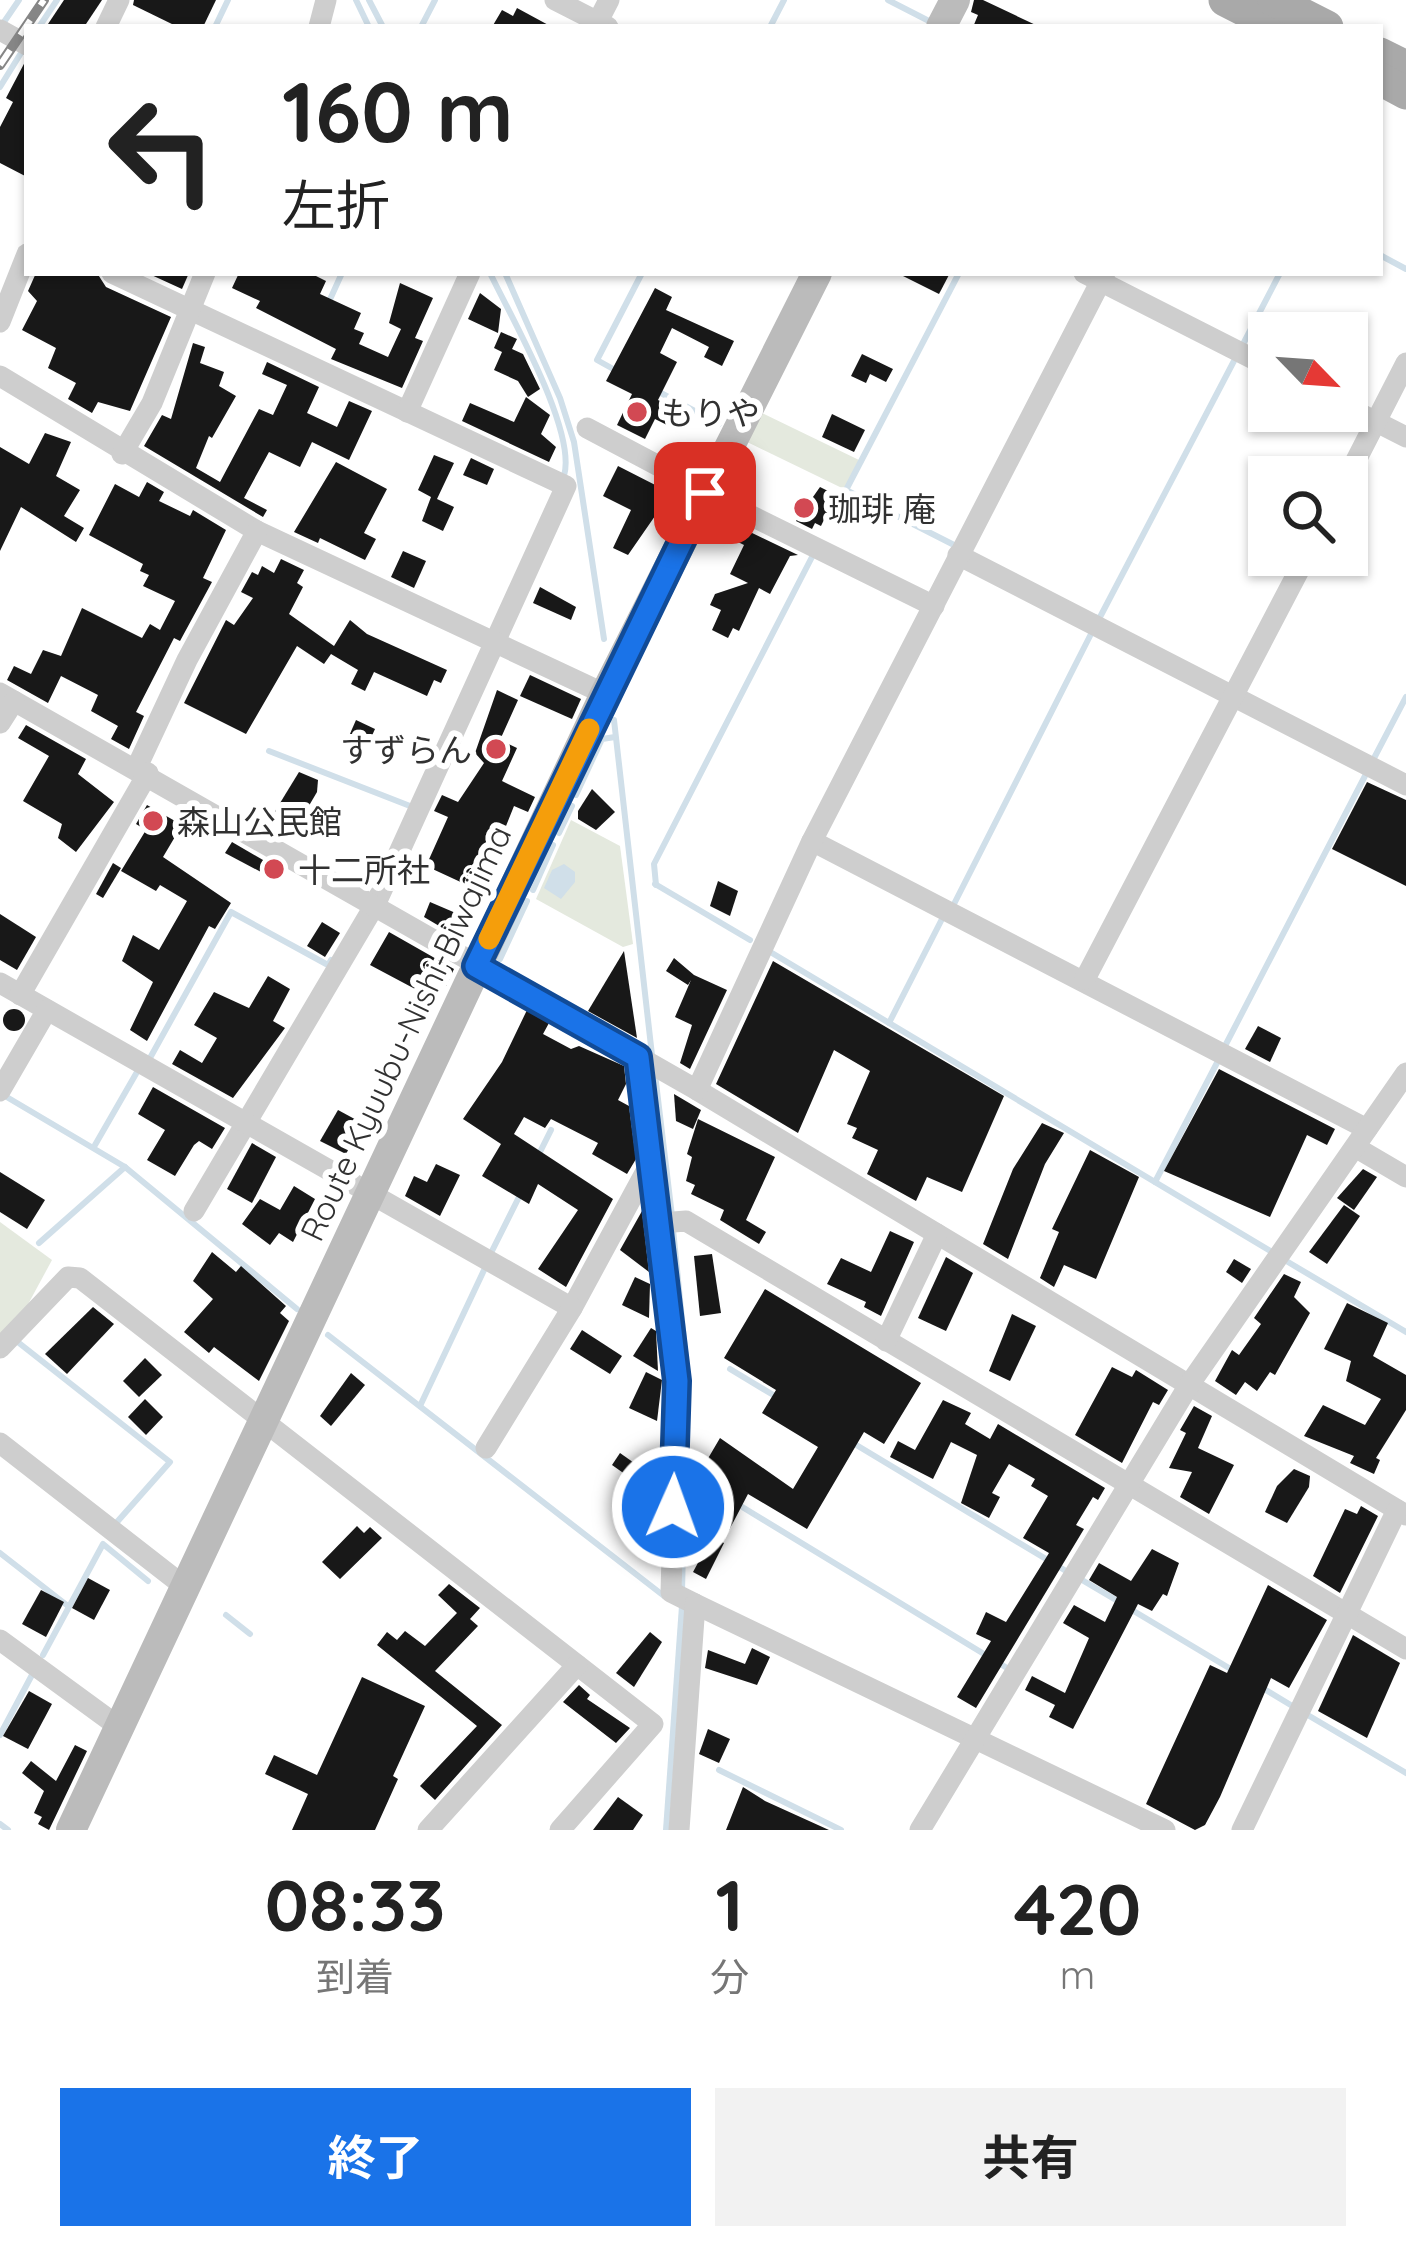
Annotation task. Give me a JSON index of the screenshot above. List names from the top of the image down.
{
  "streets": {
    "main road": ["Route Kyuubu-Nishi-Biwajima"]
  },
  "places": [
    "もりや",
    "珈琲 庵",
    "すずらん",
    "森山公民館",
    "十二所社"
  ],
  "north": "bottom right",
  "page": {
    "turn": ["160 m", "左折"],
    "eta": [
      "08:33",
      "到着",
      "1",
      "分",
      "420",
      "m"
    ],
    "buttons": ["終了", "共有"]
  }
}
